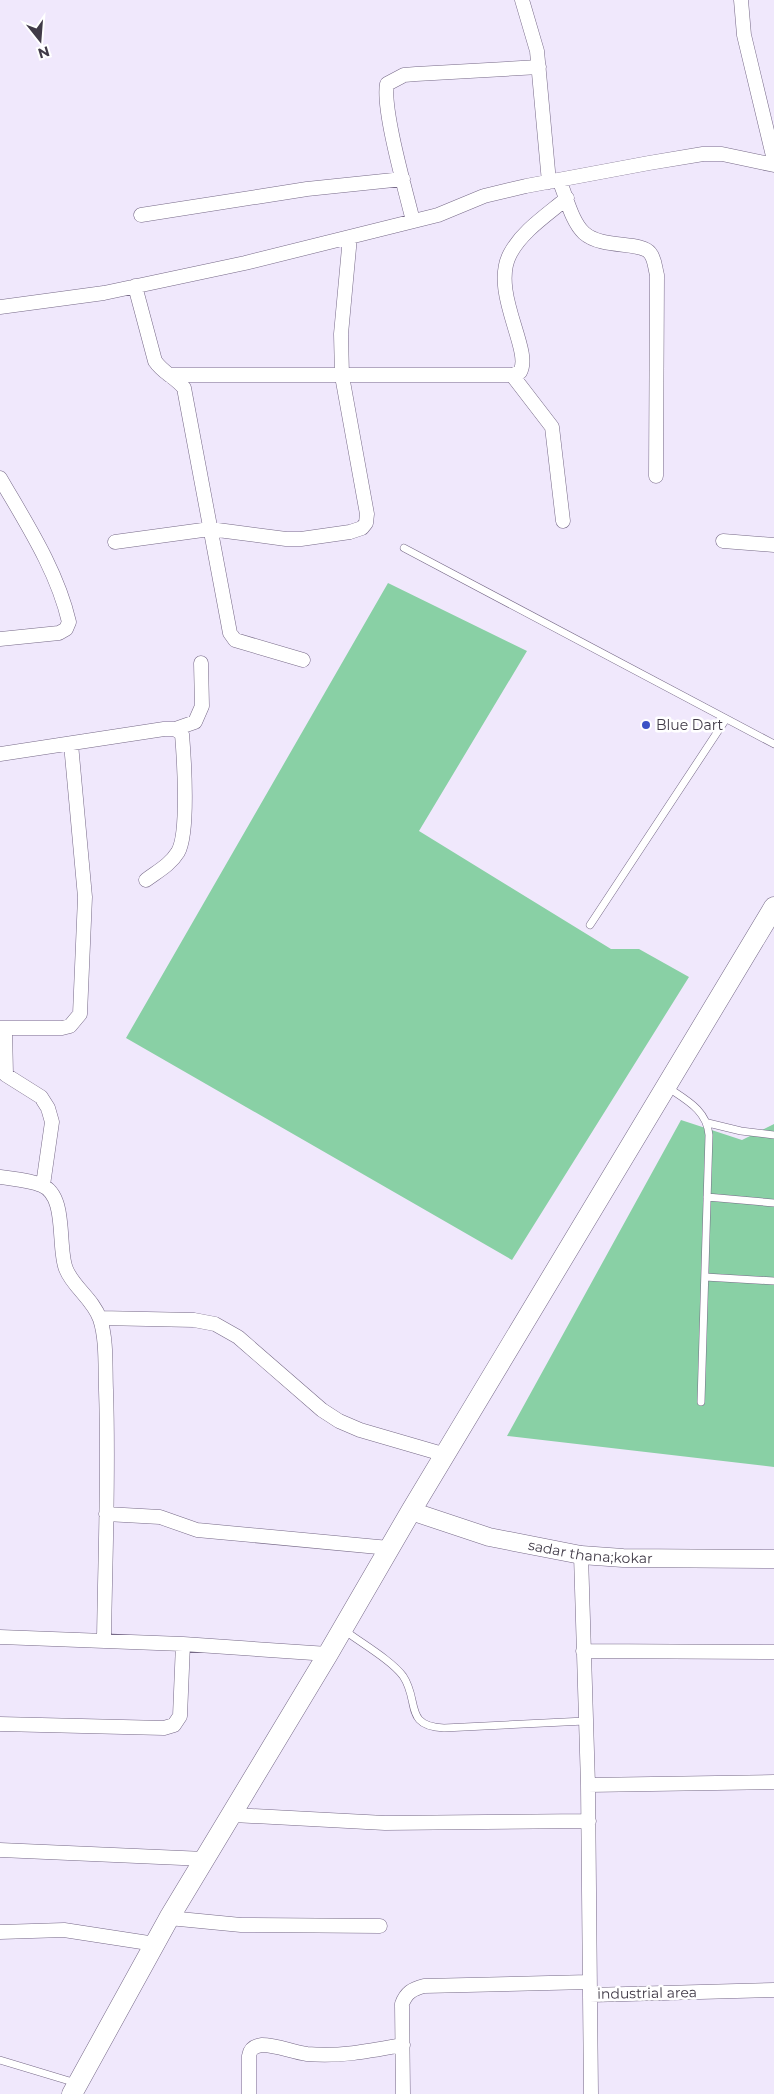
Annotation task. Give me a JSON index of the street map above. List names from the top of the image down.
{
  "streets": {
    "street": ["sadar thana;kokar", "industrial area"]
  },
  "places": ["Blue Dart"],
  "north": "bottom"
}
